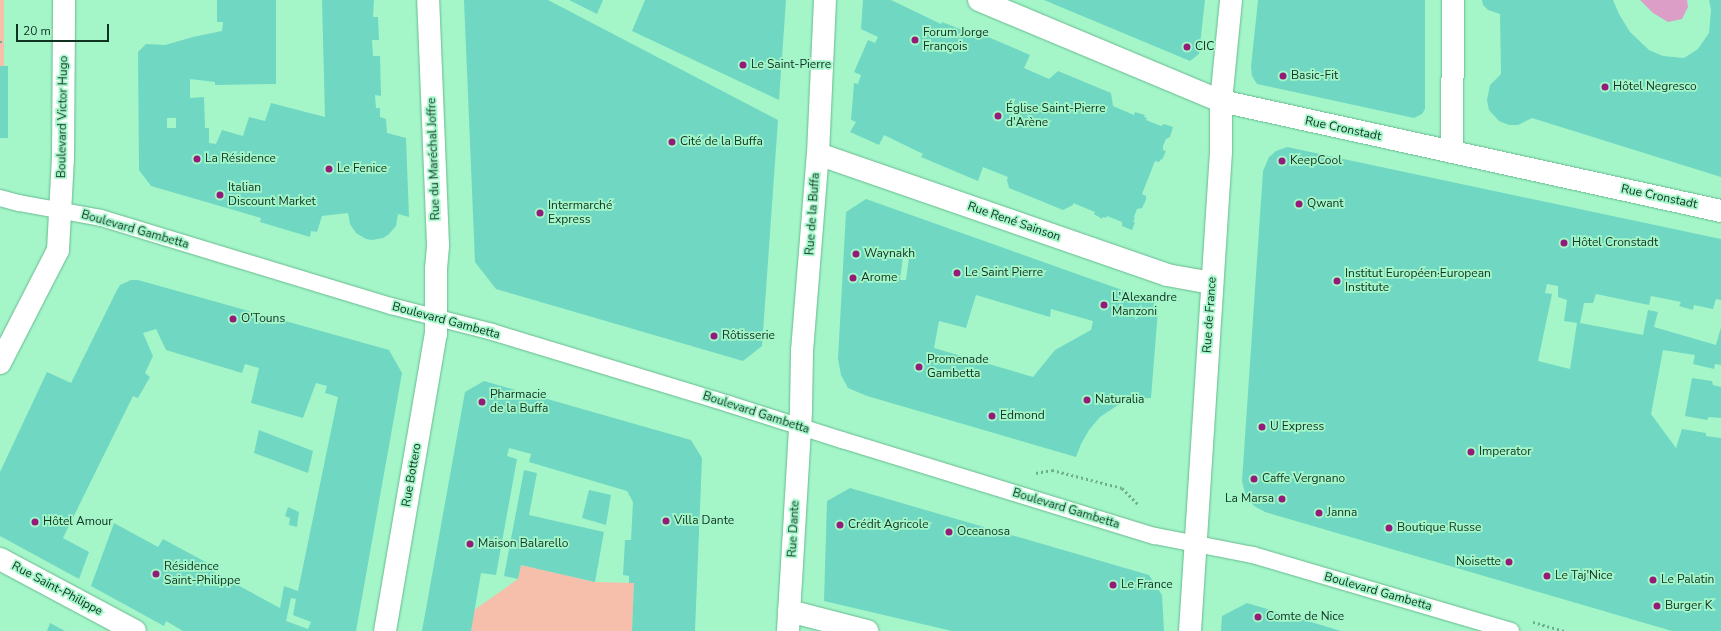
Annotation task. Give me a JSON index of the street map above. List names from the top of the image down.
{
  "streets": {
    "street": [
      "Boulevard Victor Hugo",
      "Rue Cronstadt",
      "Rue du Maréchal Joffre",
      "Rue de la Buffa",
      "Rue René Sainson",
      "Rue de France",
      "Rue Bottero",
      "Rue Dante",
      "Rue Saint-Philippe"
    ],
    "lane": ["Boulevard Gambetta"]
  },
  "crossings": [
    ["Boulevard Victor Hugo", "Boulevard Gambetta"],
    ["Rue Cronstadt", "Rue de France"],
    ["Rue du Maréchal Joffre", "Boulevard Gambetta"],
    ["Rue du Maréchal Joffre", "Rue Bottero"],
    ["Rue de la Buffa", "Rue René Sainson"],
    ["Rue de la Buffa", "Boulevard Gambetta"],
    ["Rue de la Buffa", "Rue Dante"],
    ["Rue René Sainson", "Rue de France"],
    ["Boulevard Gambetta", "Rue de France"],
    ["Boulevard Gambetta", "Rue Bottero"],
    ["Boulevard Gambetta", "Rue Dante"]
  ],
  "places": [
    "Forum Jorge François",
    "CIC",
    "Le Saint-Pierre",
    "Basic-Fit",
    "Hôtel Negresco",
    "Église Saint-Pierre d'Arène",
    "Cité de la Buffa",
    "La Résidence",
    "KeepCool",
    "Le Fenice",
    "Italian Discount Market",
    "Qwant",
    "Intermarché Express",
    "Hôtel Cronstadt",
    "Waynakh",
    "Le Saint Pierre",
    "Arome",
    "Institut Européen·European Institute",
    "L'Alexandre Manzoni",
    "O'Touns",
    "Rôtisserie",
    "Promenade Gambetta",
    "Naturalia",
    "Pharmacie de la Buffa",
    "Edmond",
    "U Express",
    "Imperator",
    "Caffe Vergnano",
    "La Marsa",
    "Janna",
    "Villa Dante",
    "Hôtel Amour",
    "Crédit Agricole",
    "Boutique Russe",
    "Oceanosa",
    "Maison Balarello",
    "Noisette",
    "Résidence Saint-Philippe",
    "Le Taj'Nice",
    "Le Palatin",
    "Le France",
    "Burger K",
    "Comte de Nice"
  ],
  "scale_bar": "20 m"
}
